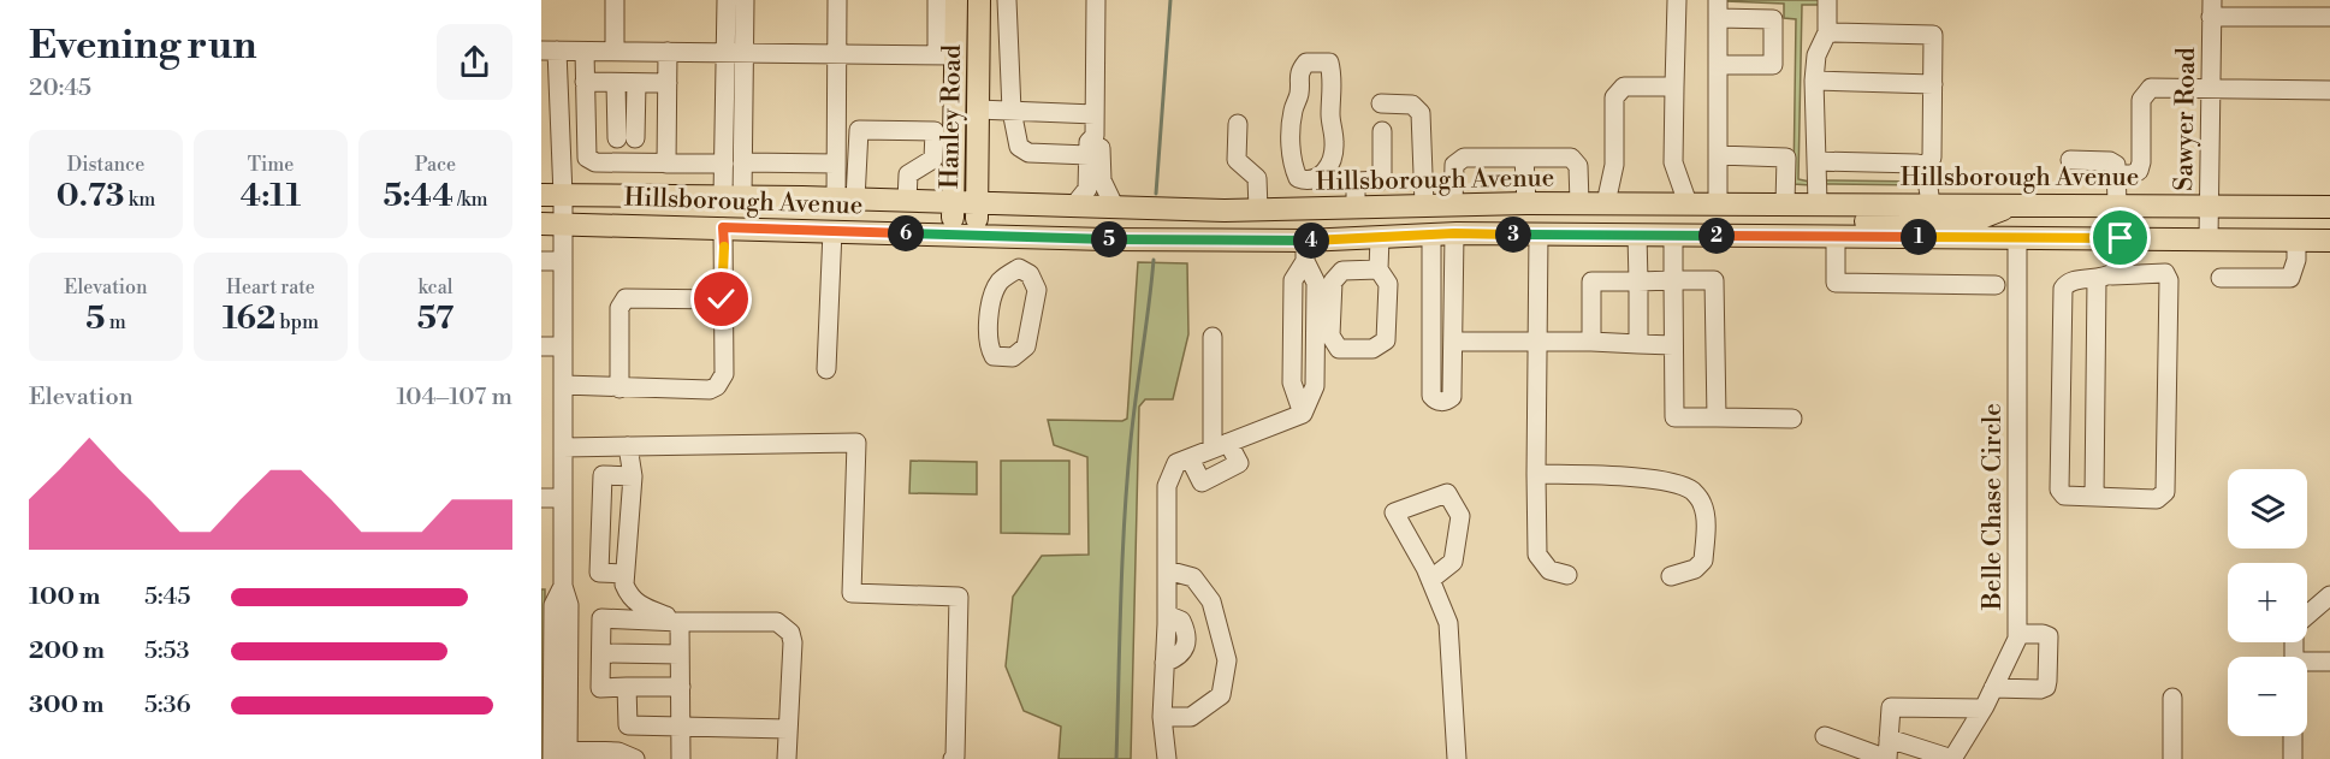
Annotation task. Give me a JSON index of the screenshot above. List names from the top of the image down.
{
  "streets": {
    "main road": ["Hanley Road", "Hillsborough Avenue"],
    "street": ["Sawyer Road", "Belle Chase Circle"]
  },
  "crossings": [
    ["Hanley Road", "Hillsborough Avenue"],
    ["Sawyer Road", "Hillsborough Avenue"],
    ["Hillsborough Avenue", "Belle Chase Circle"]
  ],
  "page": {
    "heading": ["Evening run", "20:45"],
    "stats": [
      ["Distance", "0.73 km"],
      ["Time", "4:11"],
      ["Pace", "5:44 /km"],
      ["Elevation", "5 m"],
      ["Heart rate", "162 bpm"],
      ["kcal", "57"]
    ],
    "pins": [
      "6",
      "3",
      "2",
      "1",
      "5",
      "4"
    ],
    "chart": ["Elevation", "104–107 m"],
    "map_buttons": ["+", "−"],
    "list": [
      {
        "name": "100 m",
        "note": "5:45"
      },
      {
        "name": "200 m",
        "note": "5:53"
      },
      {
        "name": "300 m",
        "note": "5:36"
      }
    ]
  }
}
